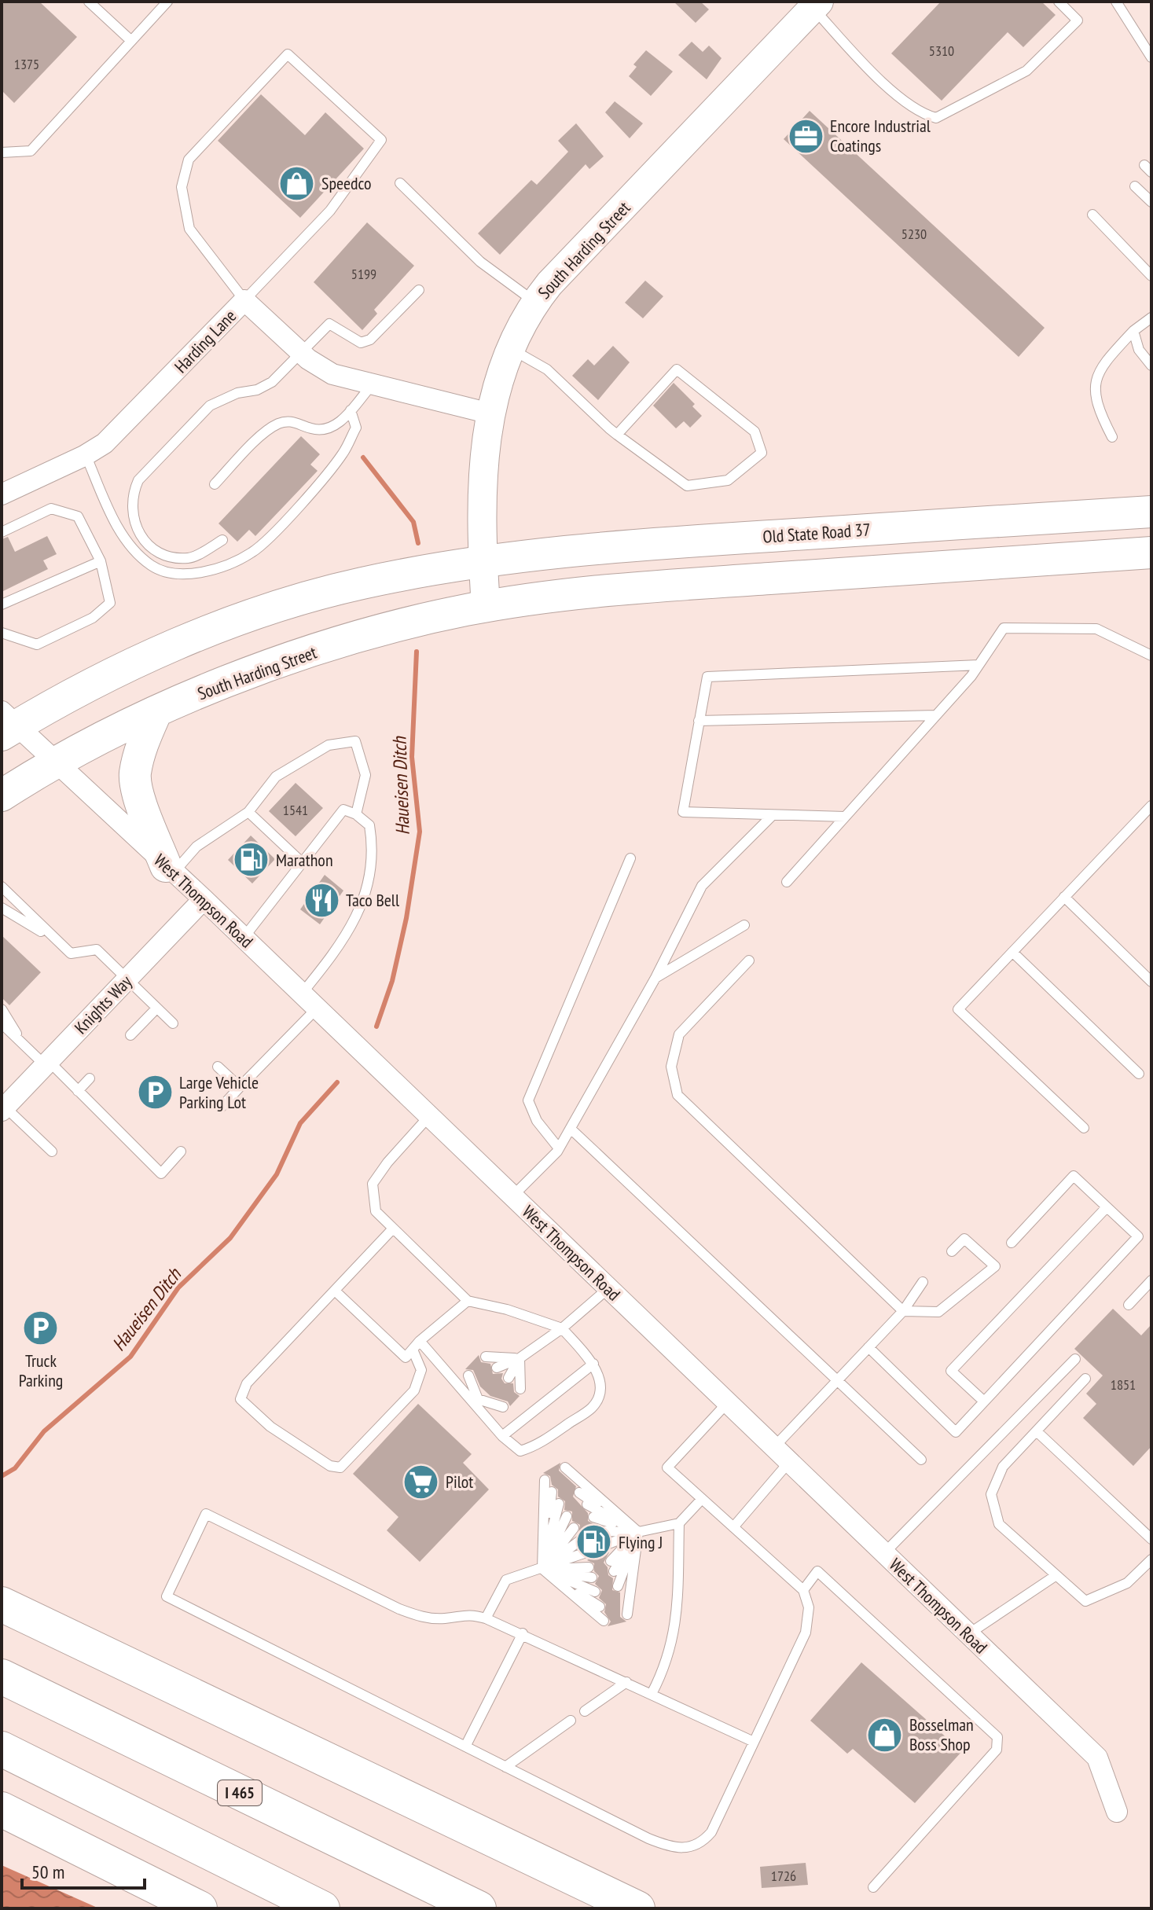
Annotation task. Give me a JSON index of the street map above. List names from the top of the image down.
{
  "streets": {
    "highway": ["I 465"],
    "main road": ["South Harding Street", "Old State Road 37"],
    "street": ["Harding Lane", "West Thompson Road", "Knights Way"]
  },
  "crossings": [
    ["South Harding Street", "Harding Lane"],
    ["South Harding Street", "Old State Road 37"],
    ["South Harding Street", "West Thompson Road"],
    ["West Thompson Road", "Knights Way"]
  ],
  "water": ["Haueisen Ditch"],
  "places": {
    "office": ["Encore Industrial Coatings"],
    "shop": ["Speedco", "Bosselman Boss Shop"],
    "fuel station": ["Marathon", "Flying J"],
    "restaurant": ["Taco Bell"],
    "parking": ["Large Vehicle Parking Lot", "Truck Parking"],
    "supermarket": ["Pilot"]
  },
  "house_numbers": [
    "5310",
    "1375",
    "5230",
    "5199",
    "1541",
    "1851",
    "1726"
  ],
  "scale_bar": "50 m"
}
